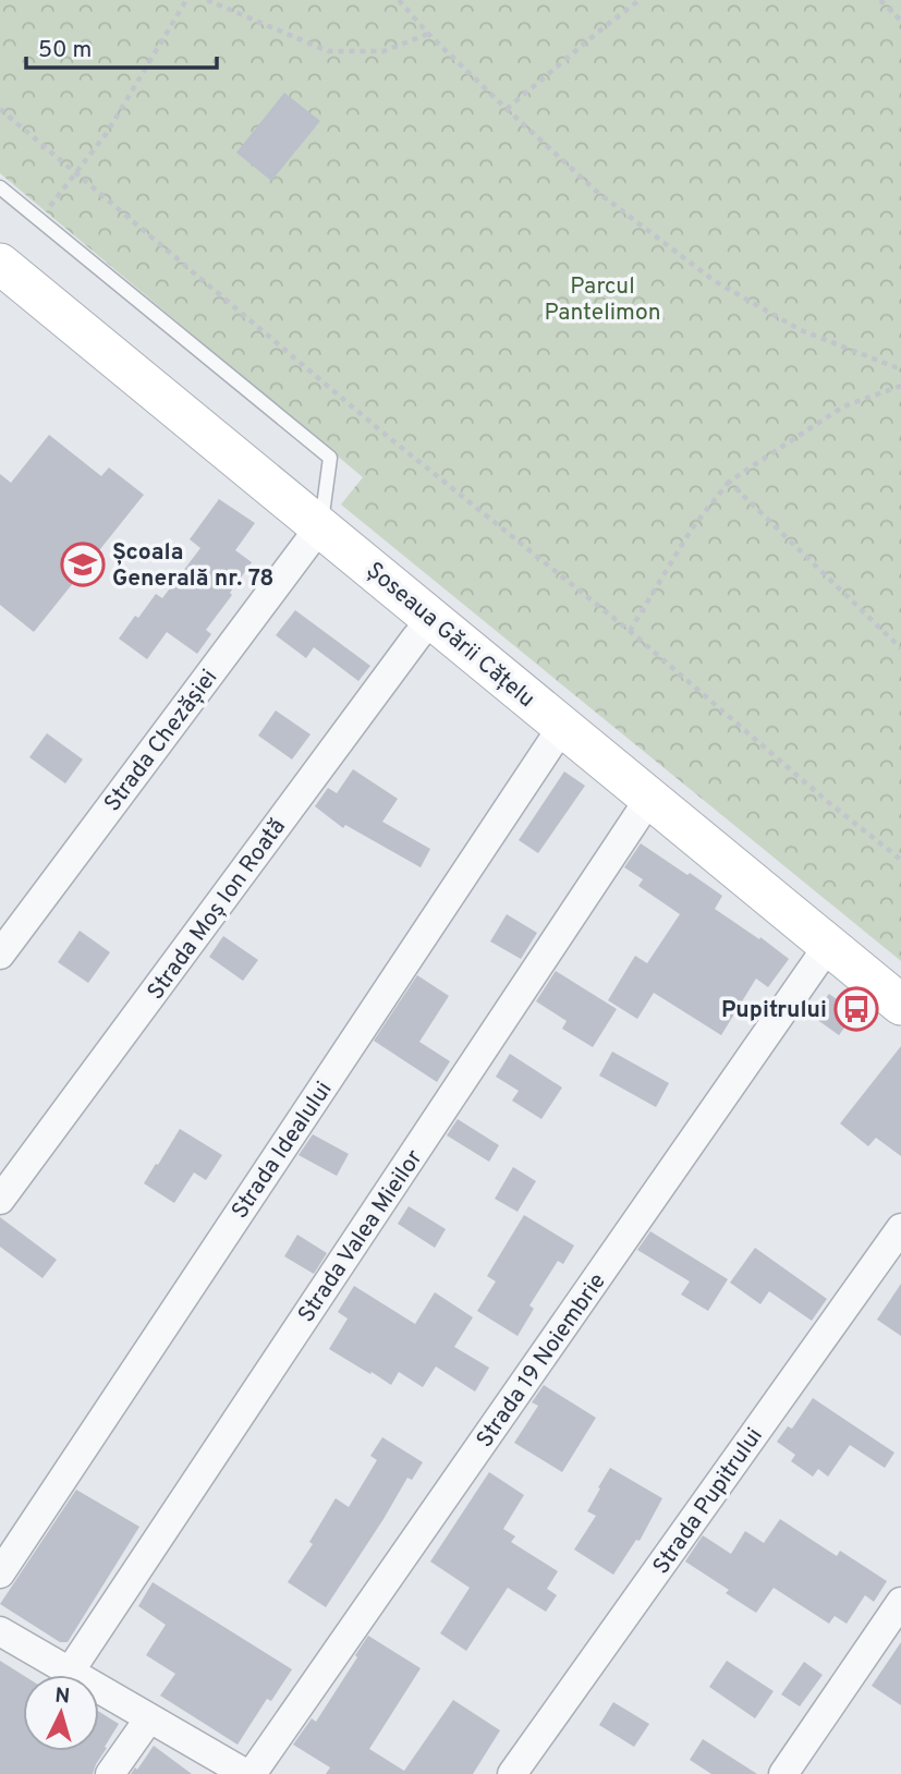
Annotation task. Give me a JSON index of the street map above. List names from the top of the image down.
{
  "streets": {
    "main road": ["Șoseaua Gării Cățelu"],
    "street": [
      "Strada Chezășiei",
      "Strada Moș Ion Roată",
      "Strada Idealului",
      "Strada Valea Mieilor",
      "Strada 19 Noiembrie",
      "Strada Pupitrului"
    ]
  },
  "crossings": [
    ["Șoseaua Gării Cățelu", "Strada Chezășiei"],
    ["Șoseaua Gării Cățelu", "Strada Moș Ion Roată"],
    ["Șoseaua Gării Cățelu", "Strada Idealului"],
    ["Șoseaua Gării Cățelu", "Strada Valea Mieilor"],
    ["Șoseaua Gării Cățelu", "Strada 19 Noiembrie"]
  ],
  "parks": ["Parcul Pantelimon"],
  "places": {
    "school or university": ["Școala Generală nr. 78"],
    "bus stop": ["Pupitrului"]
  },
  "scale_bar": "50 m",
  "north": "top"
}
